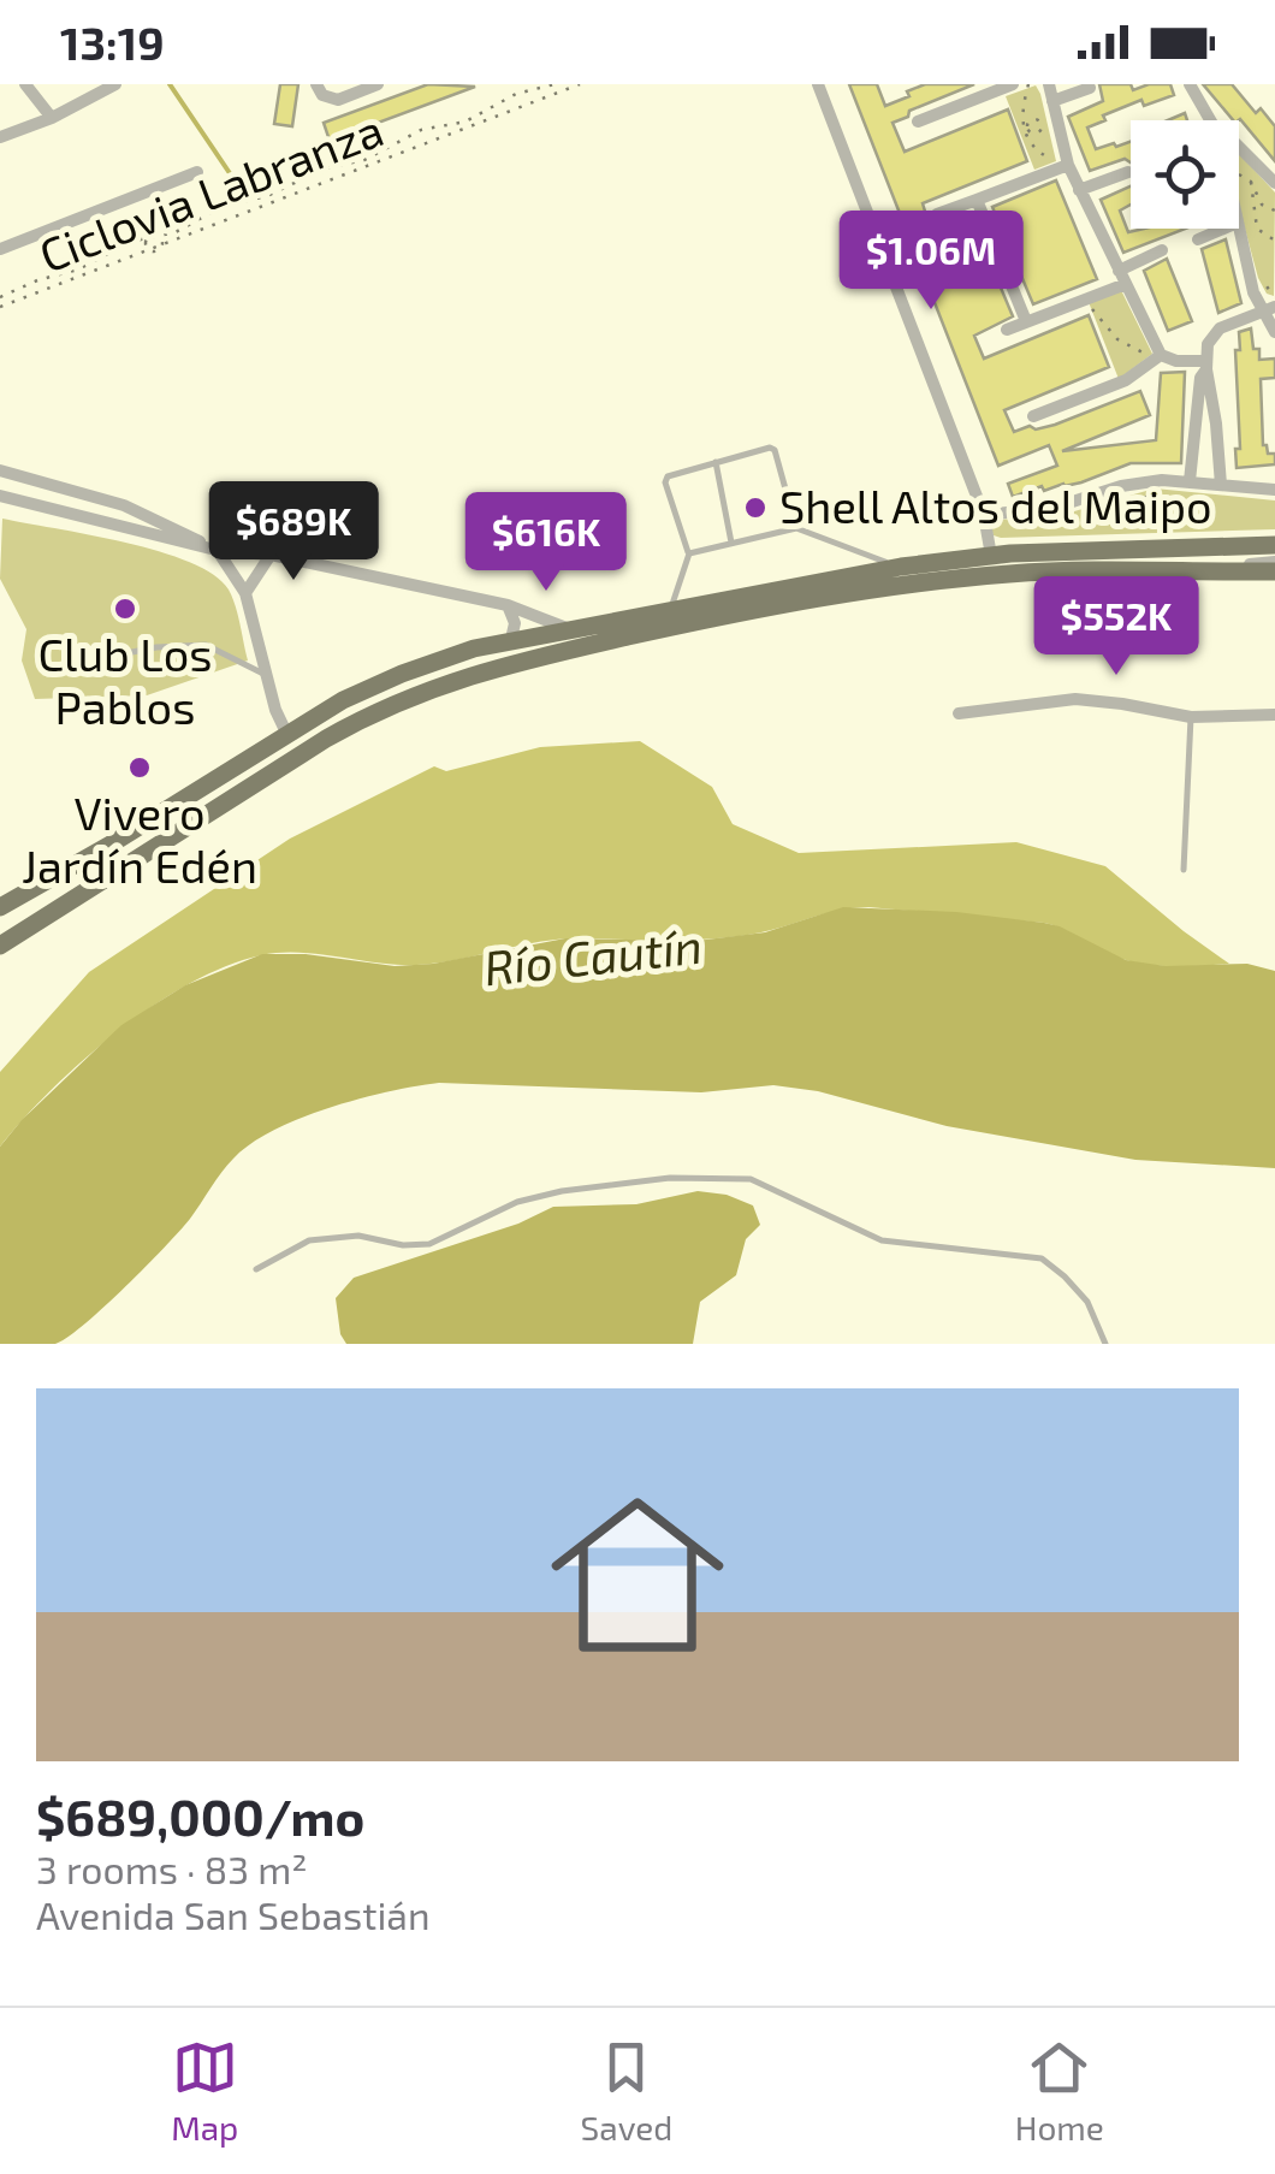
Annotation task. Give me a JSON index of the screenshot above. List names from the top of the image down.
{
  "streets": {
    "path": ["Ciclovia Labranza"]
  },
  "water": ["Río Cautín"],
  "places": ["Shell Altos del Maipo", "Club Los Pablos", "Vivero Jardín Edén"],
  "page": {
    "status": "13:19",
    "price": [
      "$1.06M",
      "$689K",
      "$616K",
      "$552K"
    ],
    "list": [
      {
        "name": "$689,000/mo",
        "note": "3 rooms · 83 m² · Avenida San Sebastián"
      }
    ],
    "tabs": ["Map", "Saved", "Home"]
  }
}
